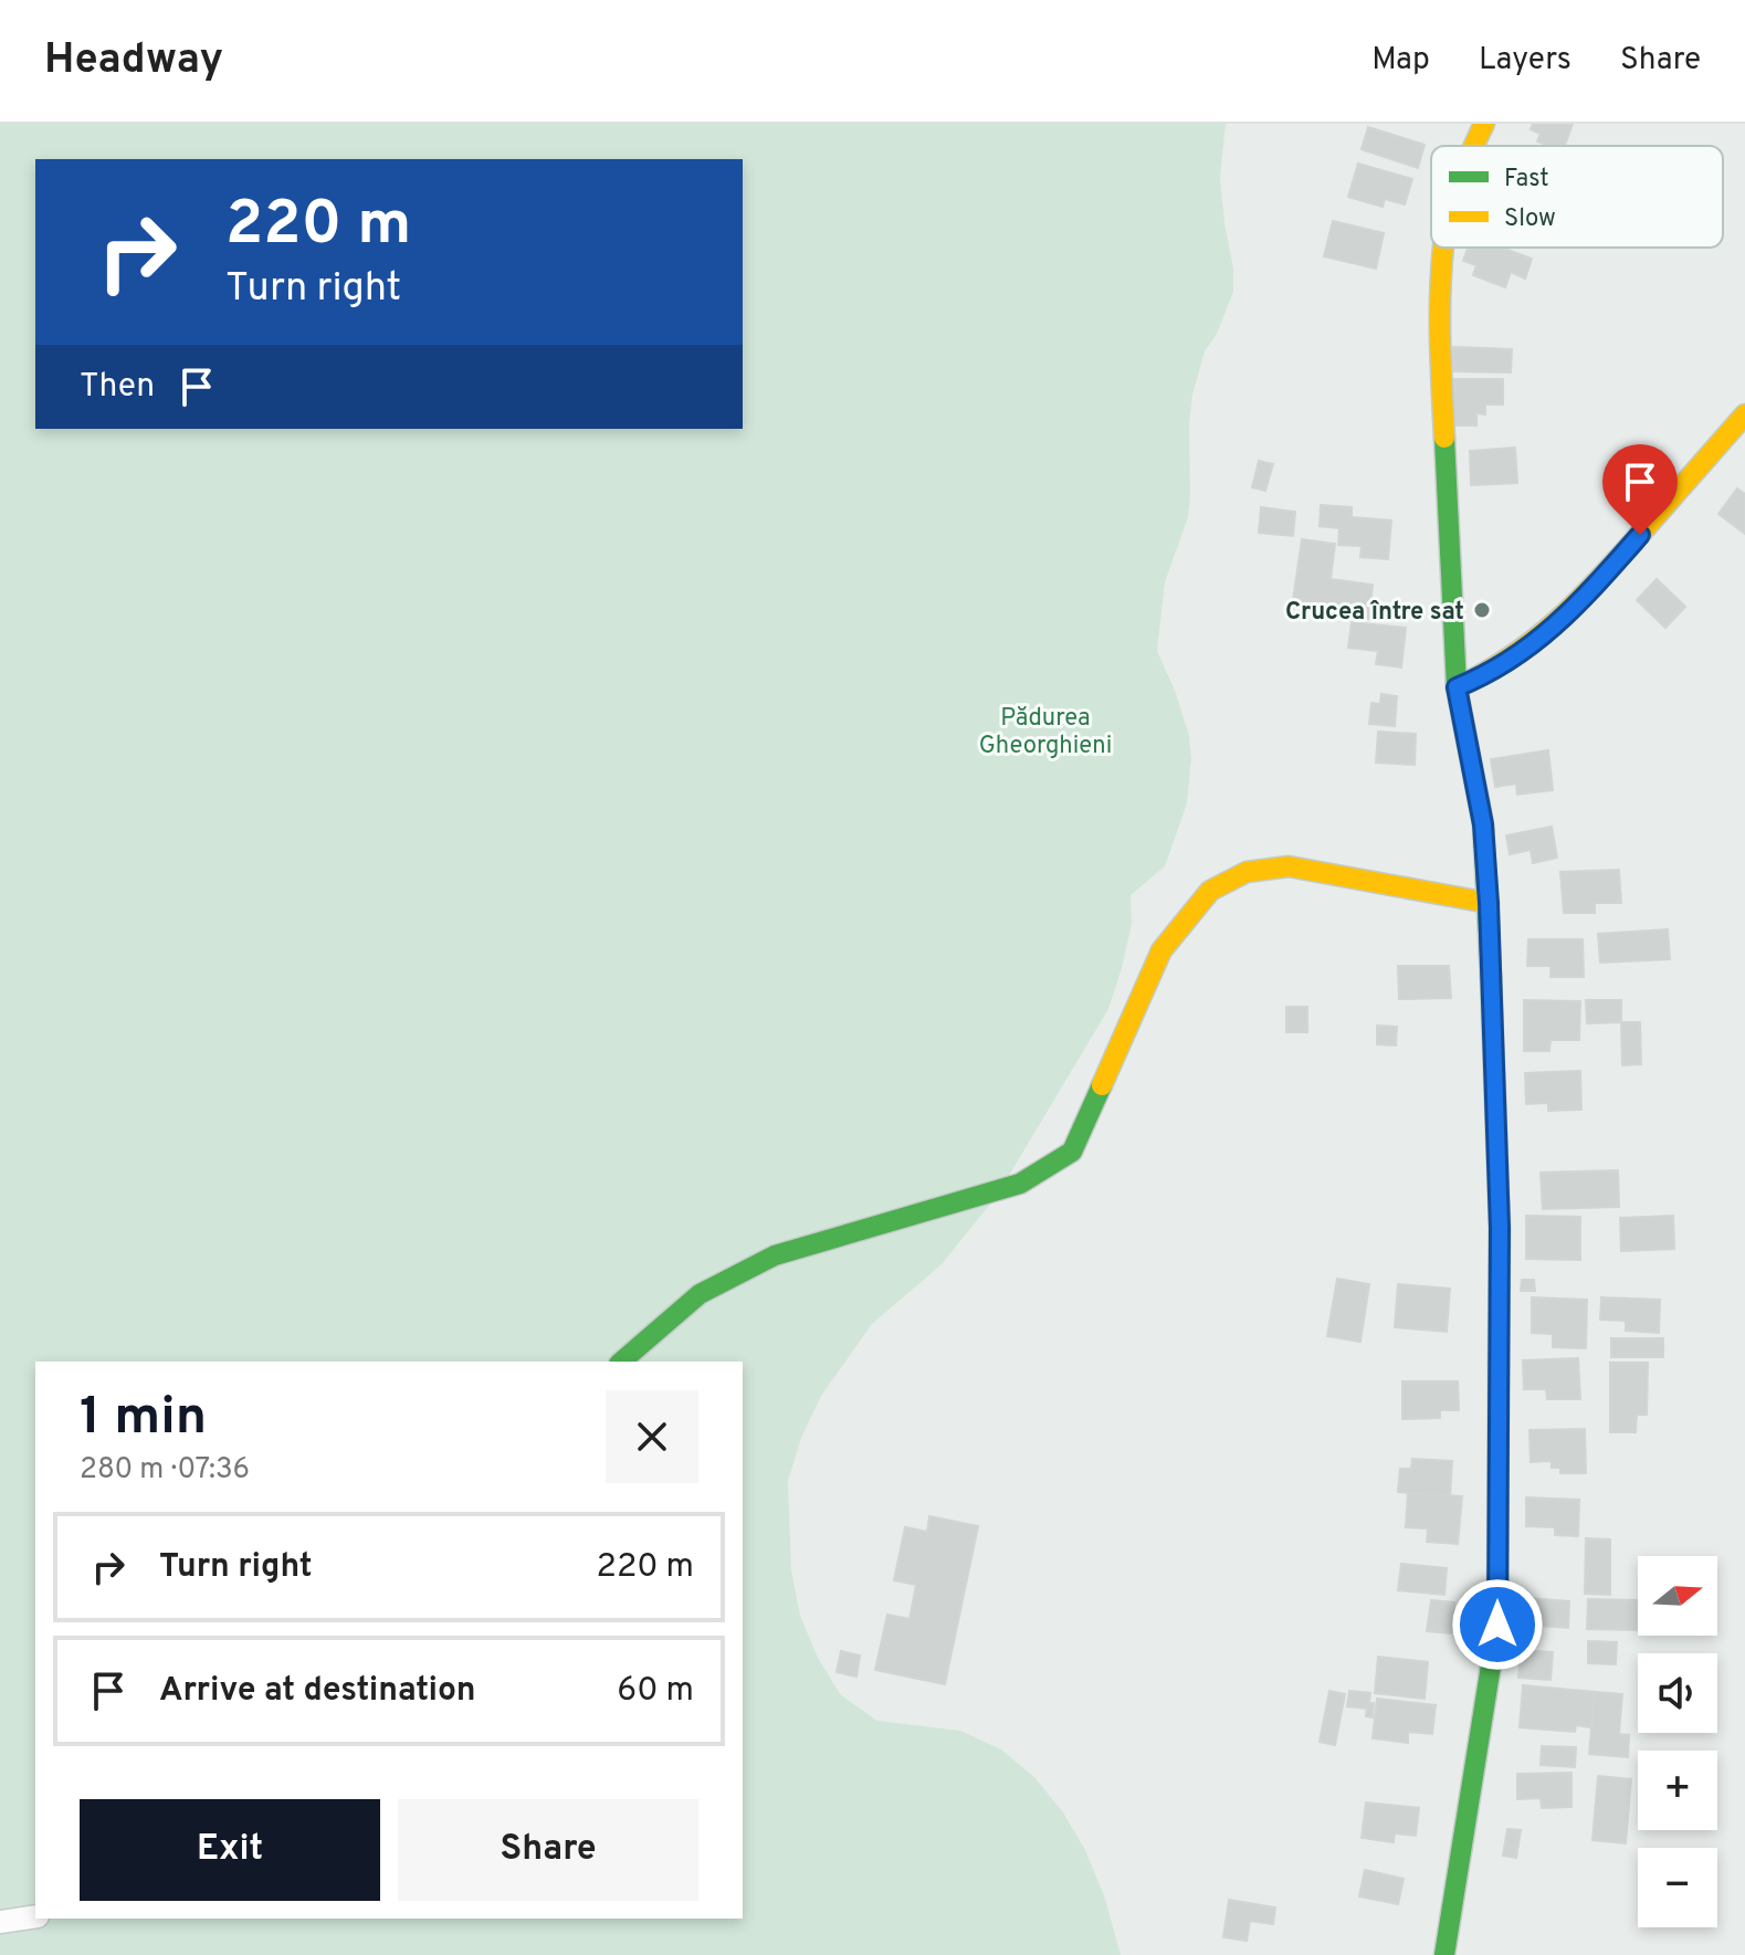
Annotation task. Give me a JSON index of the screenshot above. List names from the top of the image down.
{
  "parks": ["Pădurea Gheorghieni"],
  "places": ["Crucea între sat"],
  "legend": ["Fast", "Slow"],
  "north": "right",
  "page": {
    "header": "Headway",
    "nav": ["Map", "Layers", "Share"],
    "turn": ["220 m", "Turn right"],
    "then": "Then",
    "heading": ["1 min", "280 m · 07:36"],
    "list": [
      {
        "name": "Turn right",
        "value": "220 m"
      },
      {
        "name": "Arrive at destination",
        "value": "60 m"
      }
    ],
    "map_buttons": ["+", "−"],
    "buttons": ["Exit", "Share"]
  }
}
